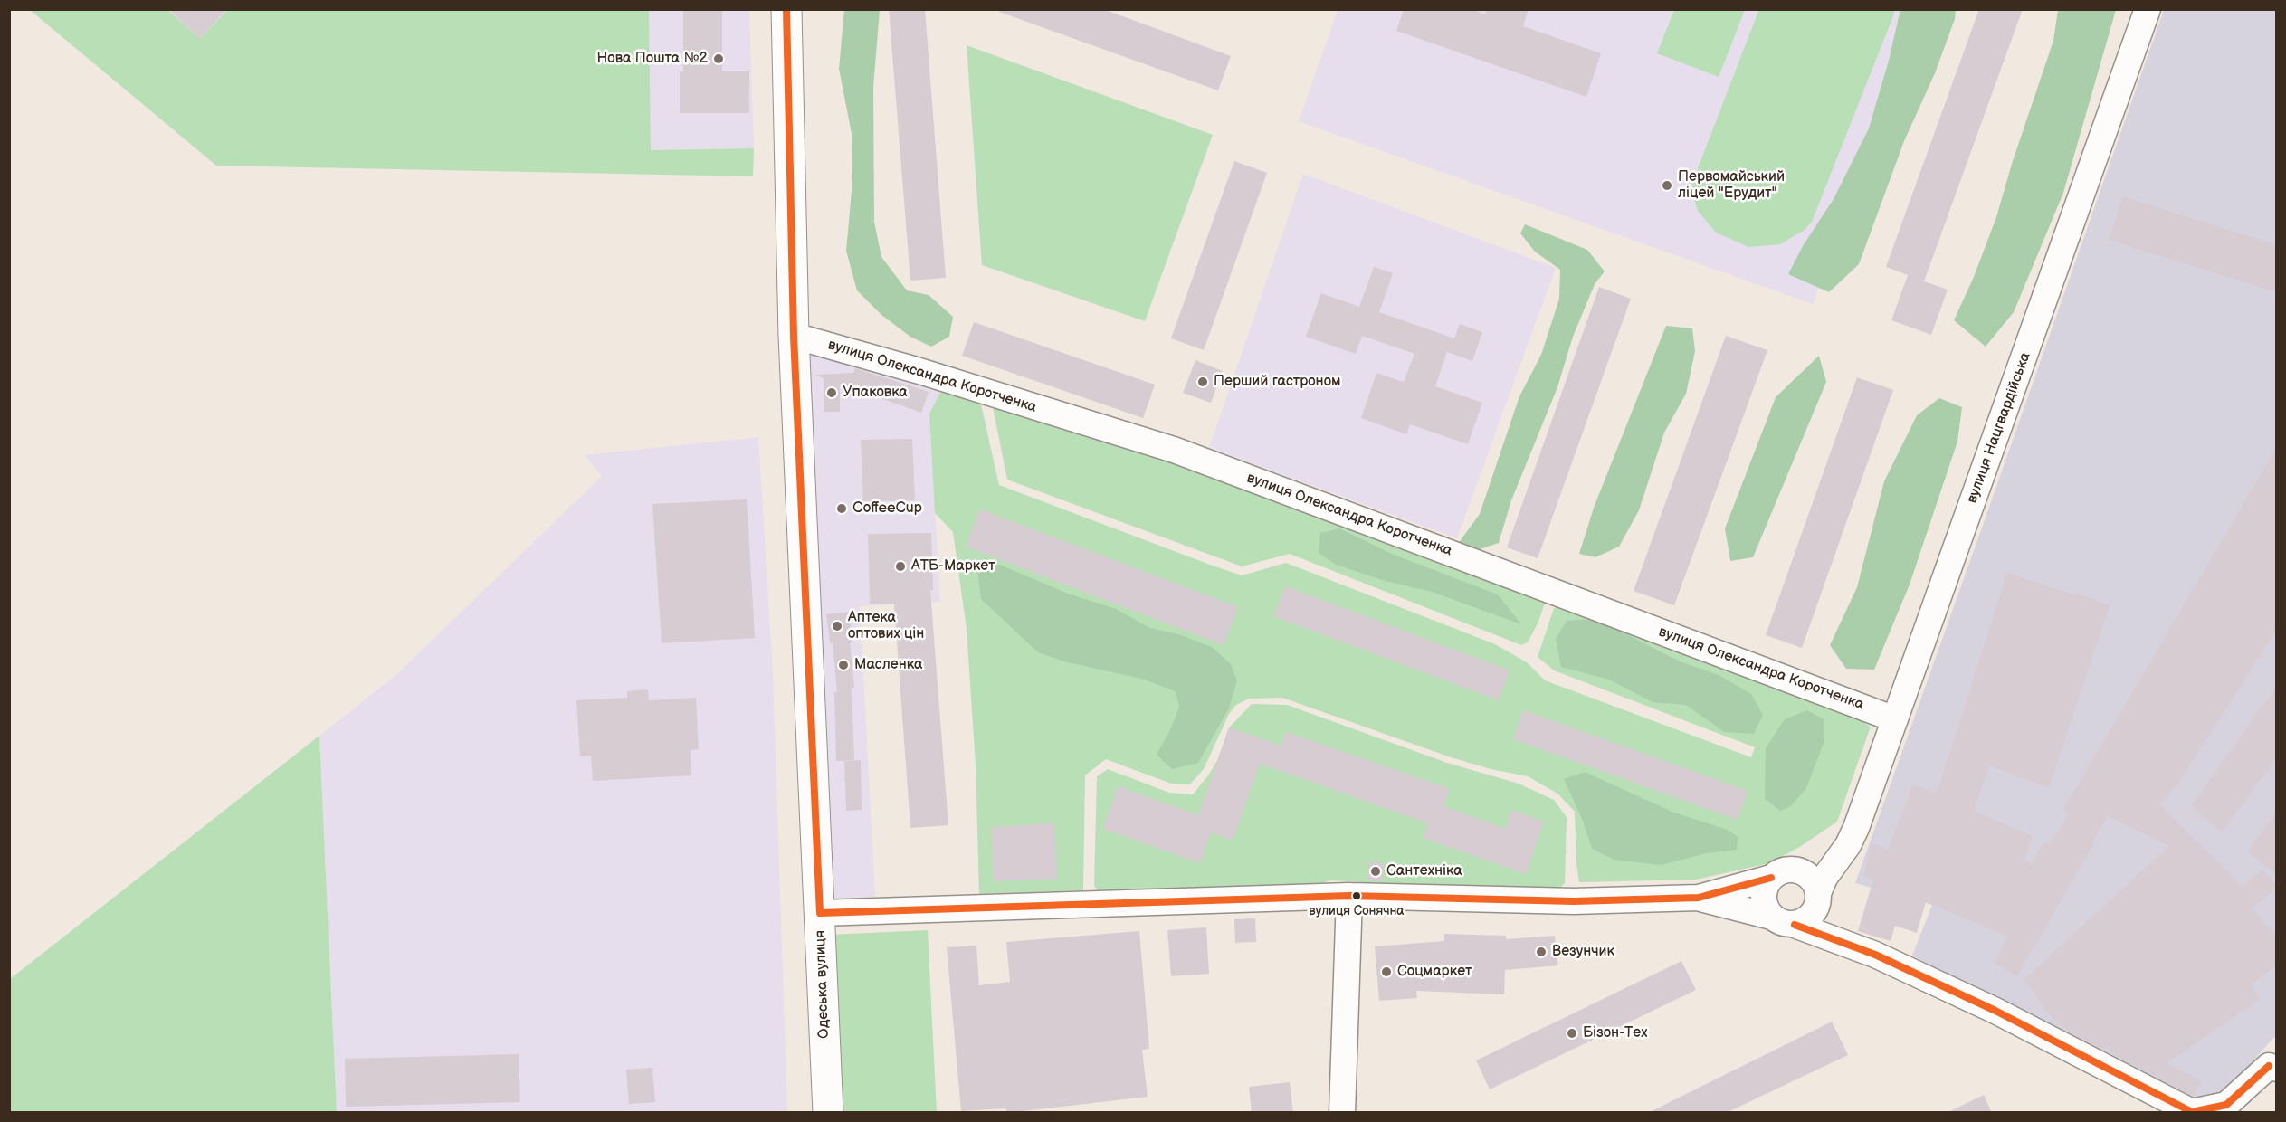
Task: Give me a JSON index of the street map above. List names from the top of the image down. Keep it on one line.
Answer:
{"streets":{"main road":["Одеська вулиця"],"street":["вулиця Олександра Коротченка","вулиця Нацгвардійська"]},"crossings":[["вулиця Олександра Коротченка","вулиця Нацгвардійська"],["вулиця Олександра Коротченка","Одеська вулиця"]],"places":["Нова Пошта №2","Первомайський ліцей \"Ерудит\"","Перший гастроном","Упаковка","CoffeeCup","АТБ-Маркет","Аптека оптових цін","Масленка","Сантехніка","вулиця Сонячна","Везунчик","Соцмаркет","Бізон-Тех"]}
